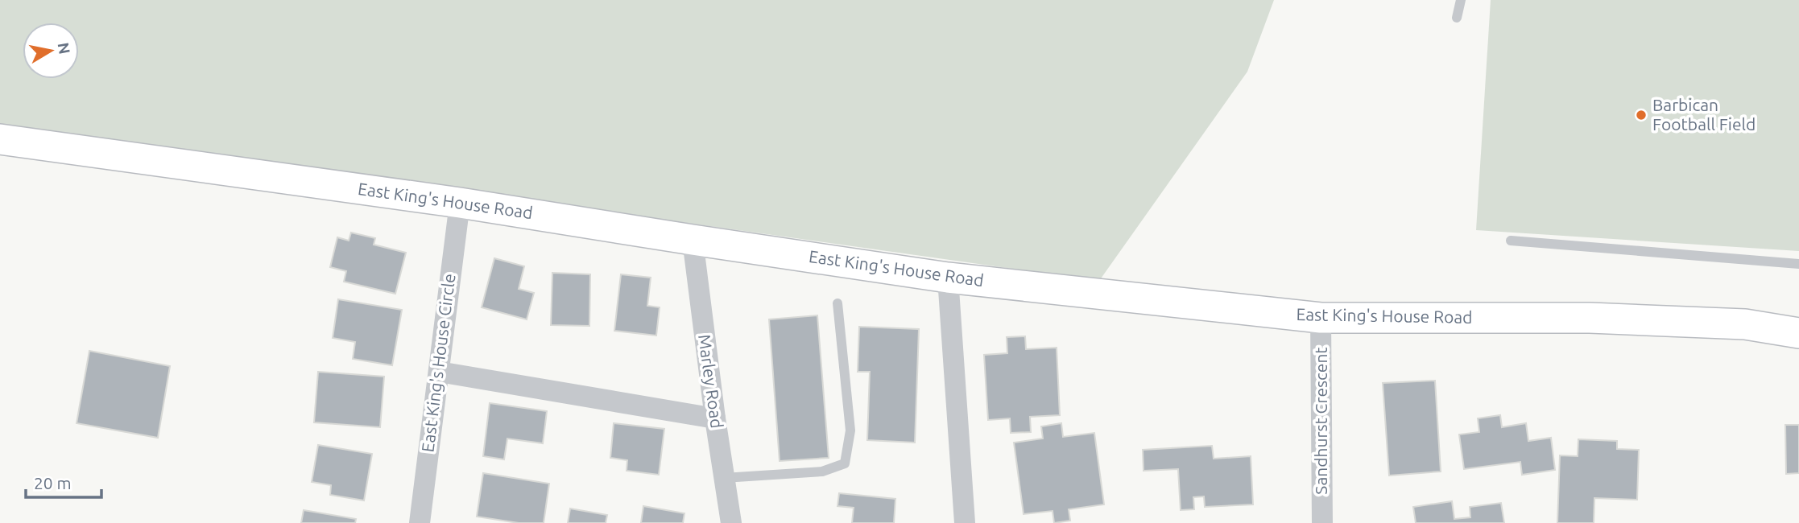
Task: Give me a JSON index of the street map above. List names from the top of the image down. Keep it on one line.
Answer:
{"streets":{"main road":["East King's House Road"],"street":["East King's House Circle","Marley Road","Sandhurst Crescent"]},"crossings":[["East King's House Road","East King's House Circle"],["East King's House Road","Marley Road"],["East King's House Road","Sandhurst Crescent"]],"places":["Barbican Football Field"],"scale_bar":"20 m","north":"right"}
